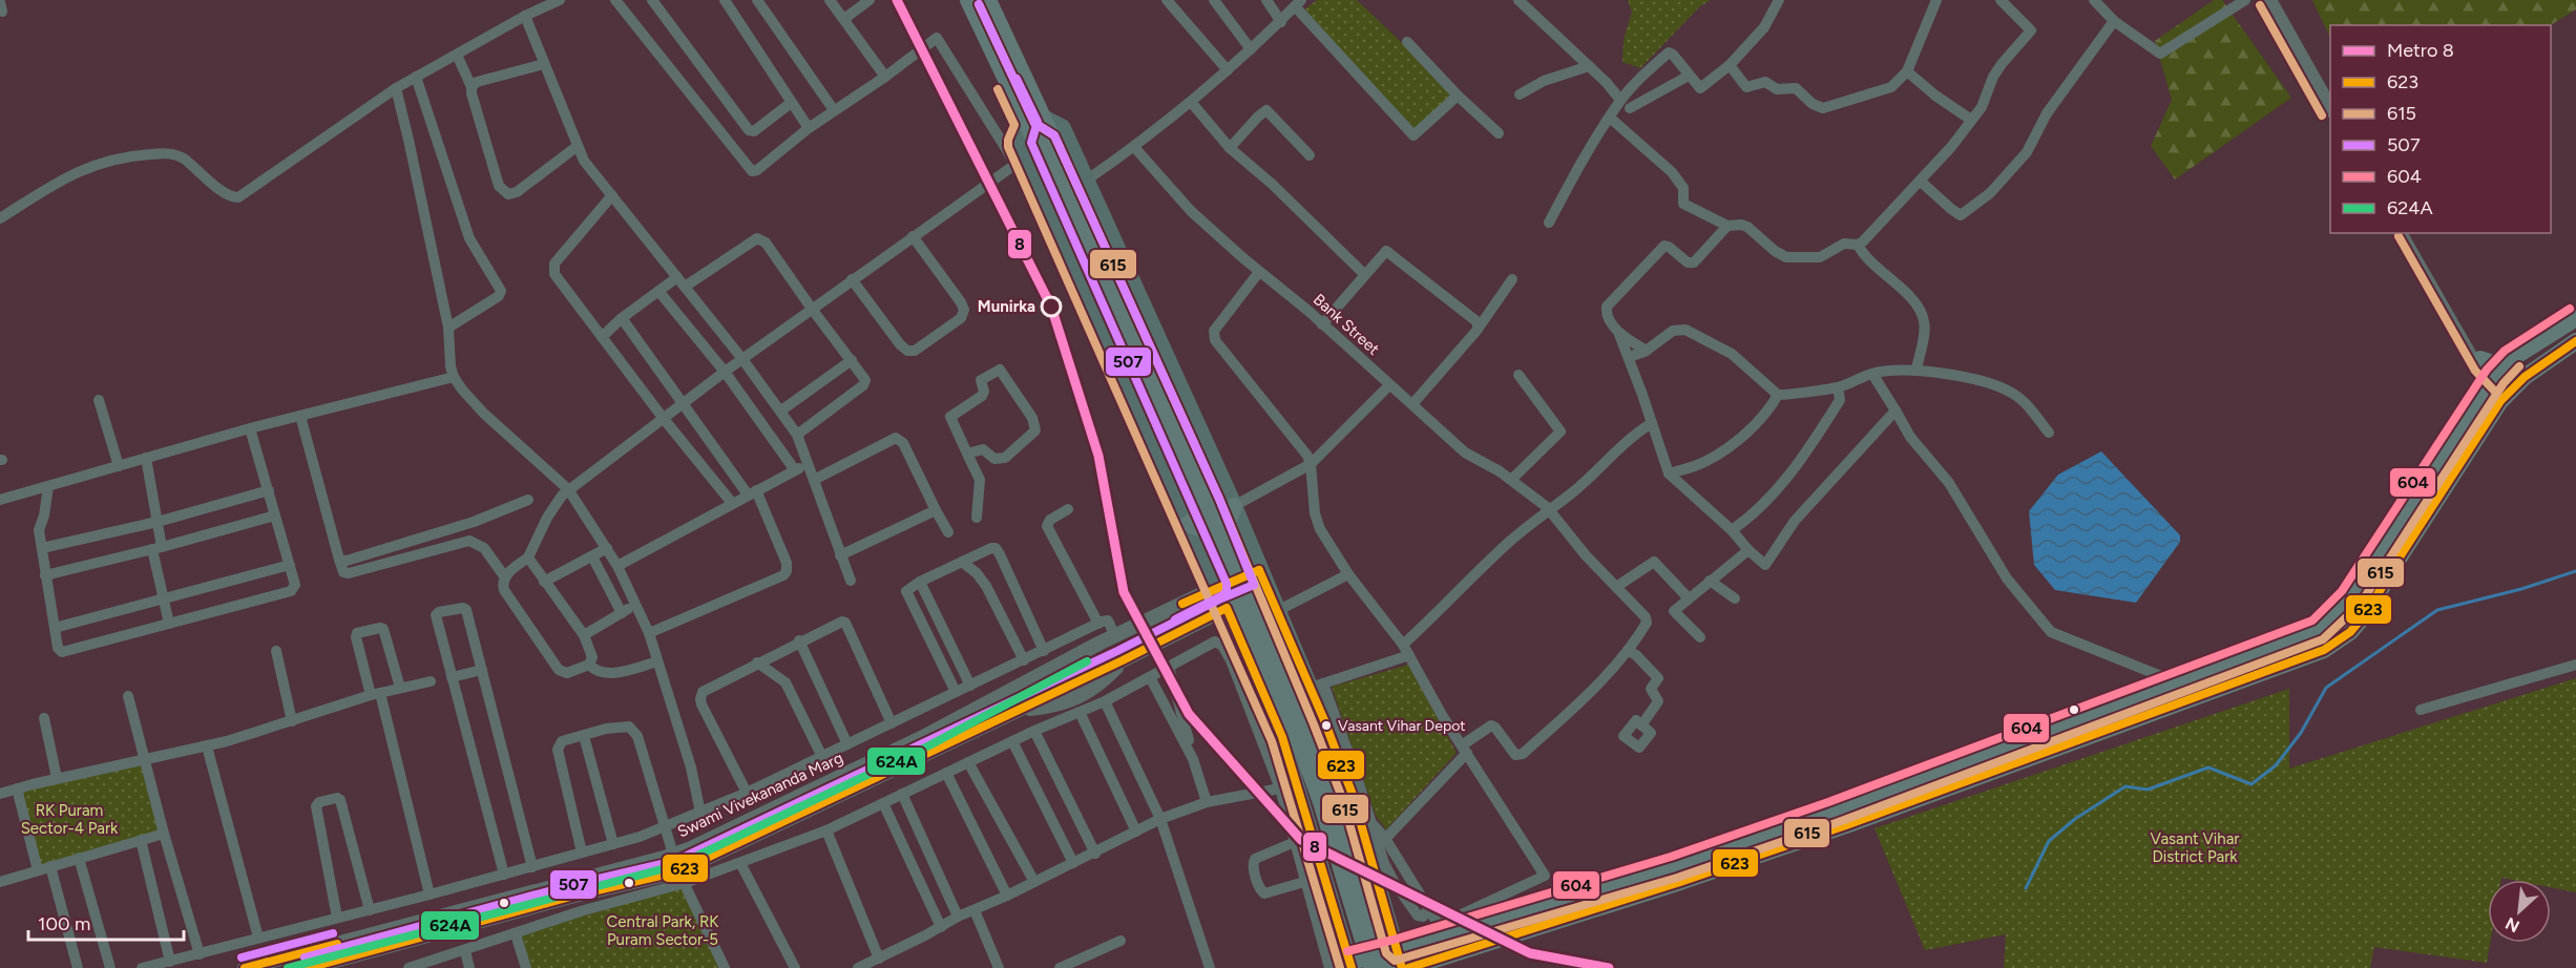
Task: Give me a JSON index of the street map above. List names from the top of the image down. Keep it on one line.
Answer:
{"streets":{"street":["Bank Street","Swami Vivekananda Marg"]},"parks":["RK Puram Sector-4 Park","Vasant Vihar District Park","Central Park, RK Puram Sector-5"],"places":["Munirka","Vasant Vihar Depot"],"lines":["metro line 8","transit line 615","transit line 507","transit line 604","transit line 623","transit line 624A"],"legend":["Metro 8","623","615","507","604","624A"],"scale_bar":"100 m","north":"bottom left"}
